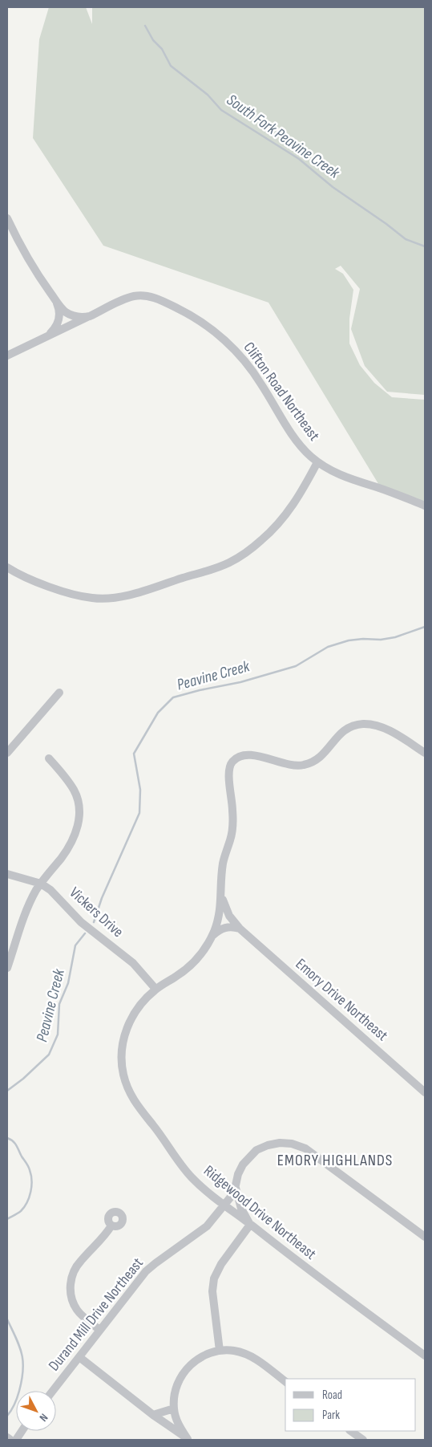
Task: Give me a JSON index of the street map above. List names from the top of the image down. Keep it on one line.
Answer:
{"streets":{"street":["Clifton Road Northeast","Vickers Drive","Emory Drive Northeast","Ridgewood Drive Northeast","Durand Mill Drive Northeast"]},"crossings":[["Vickers Drive","Ridgewood Drive Northeast"],["Emory Drive Northeast","Ridgewood Drive Northeast"],["Ridgewood Drive Northeast","Durand Mill Drive Northeast"]],"districts":["EMORY HIGHLANDS"],"water":["South Fork Peavine Creek","Peavine Creek"],"legend":["Road","Park"],"north":"bottom right"}
